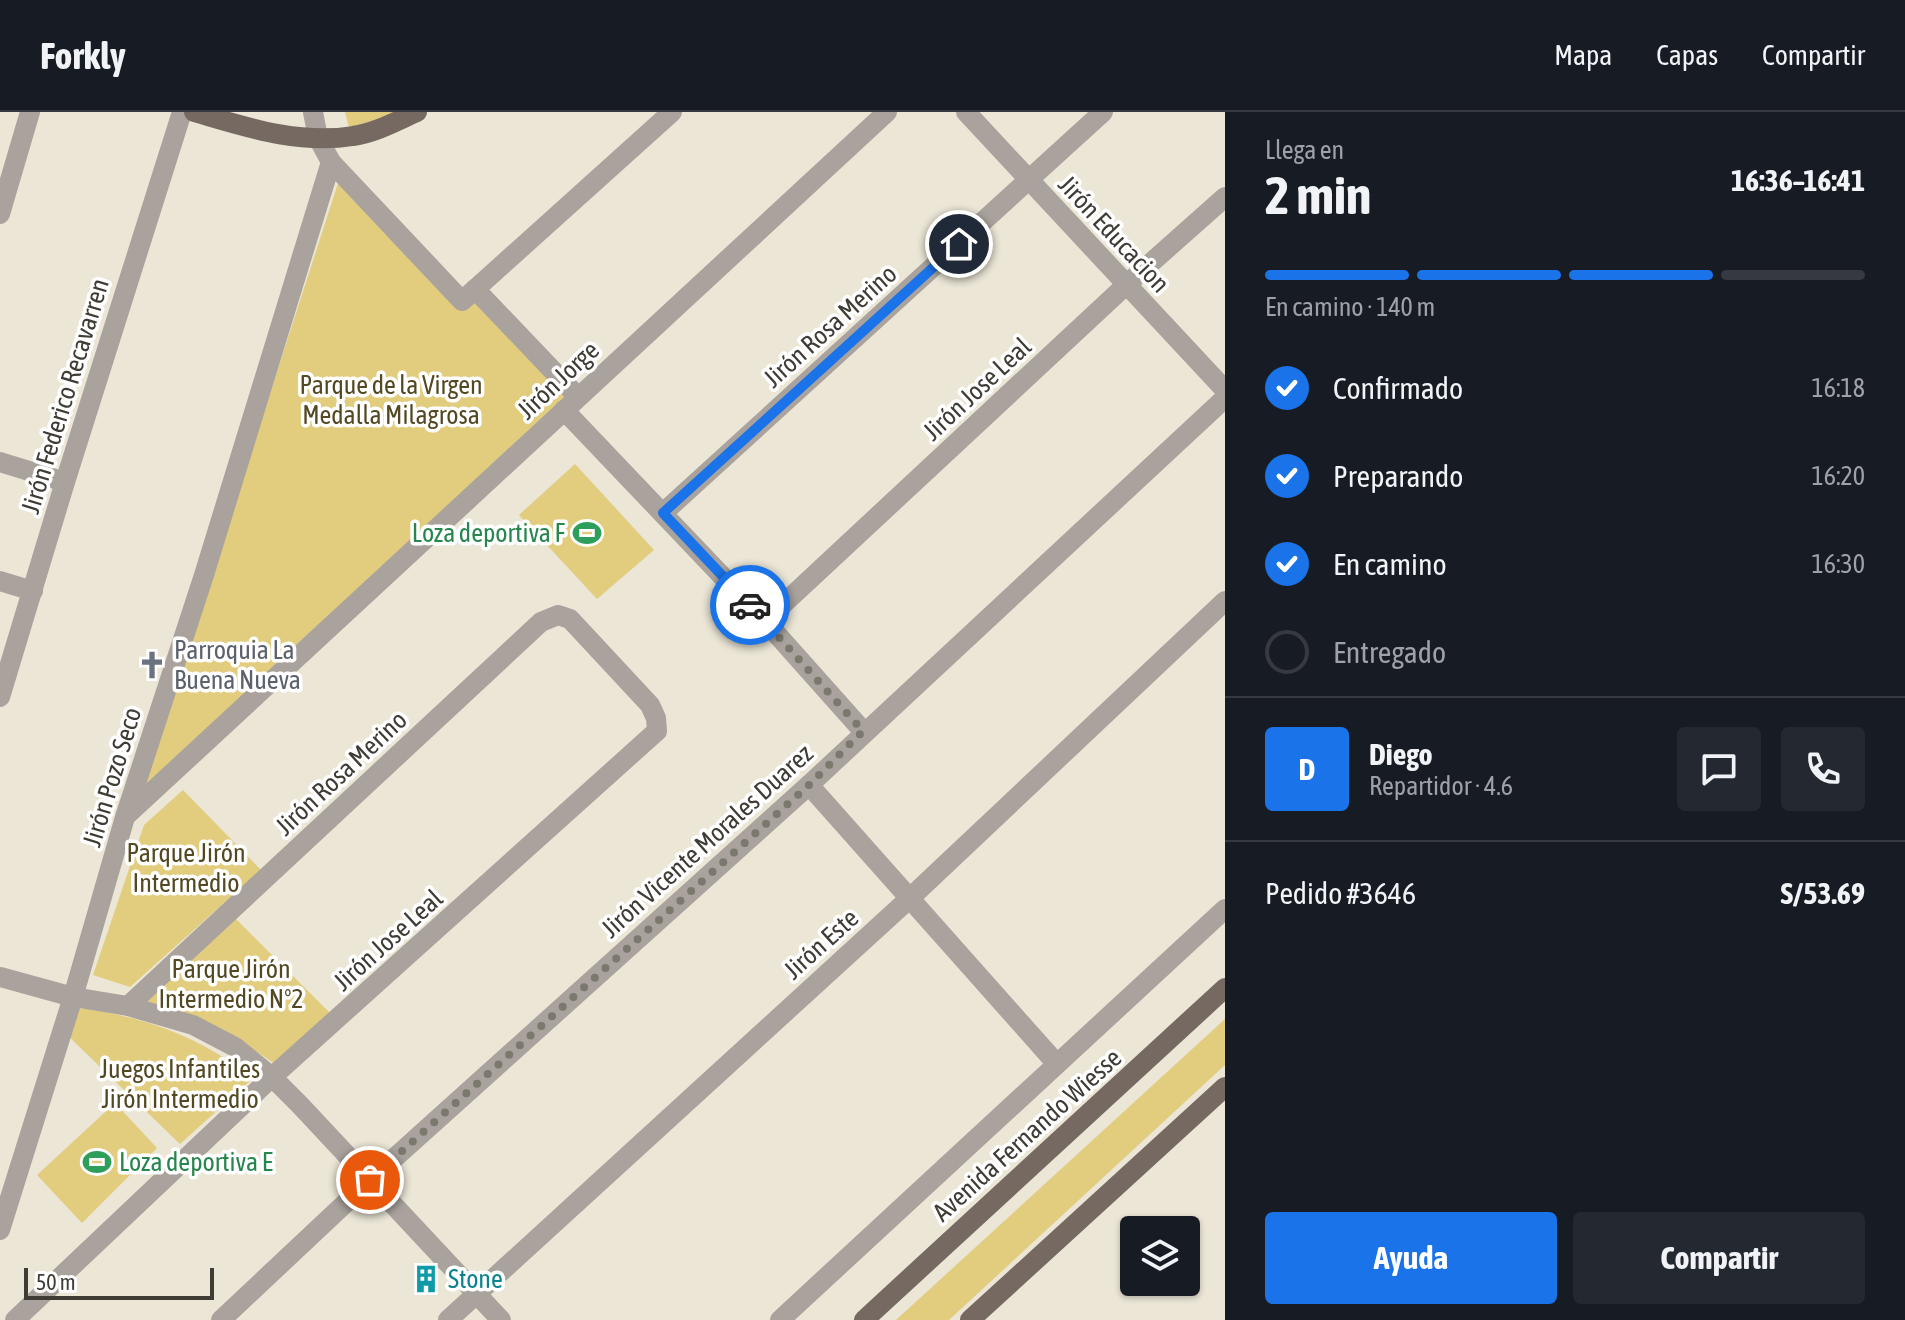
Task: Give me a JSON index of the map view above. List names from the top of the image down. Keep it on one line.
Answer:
{"streets":{"main road":["Avenida Fernando Wiesse"],"street":["Jirón Educacion","Jirón Rosa Merino","Jirón Jorge","Jirón Jose Leal","Jirón Federico Recavarren","Jirón Pozo Seco","Jirón Vicente Morales Duarez","Jirón Este"]},"crossings":[["Jirón Educacion","Jirón Rosa Merino"],["Jirón Educacion","Jirón Jose Leal"],["Jirón Rosa Merino","Jirón Jose Leal"],["Jirón Jorge","Jirón Pozo Seco"]],"parks":["Parque de la Virgen Medalla Milagrosa","Parque Jirón Intermedio","Parque Jirón Intermedio N°2","Juegos Infantiles Jirón Intermedio"],"places":{"sports":["Loza deportiva F","Loza deportiva E"],"church":["Parroquia La Buena Nueva"],"building":["Stone"]},"scale_bar":"50 m","page":{"header":"Forkly","nav":["Mapa","Capas","Compartir"],"heading":["2 min","Llega en","16:36–16:41"],"panel":["Diego","Repartidor · 4.6","Pedido #3646","S/53.69"],"bar":"En camino · 140 m","list":[["Confirmado","16:18"],["Preparando","16:20"],["En camino","16:30"],"Entregado"],"round":"D","buttons":["Ayuda","Compartir"],"scale":"50 m"}}
